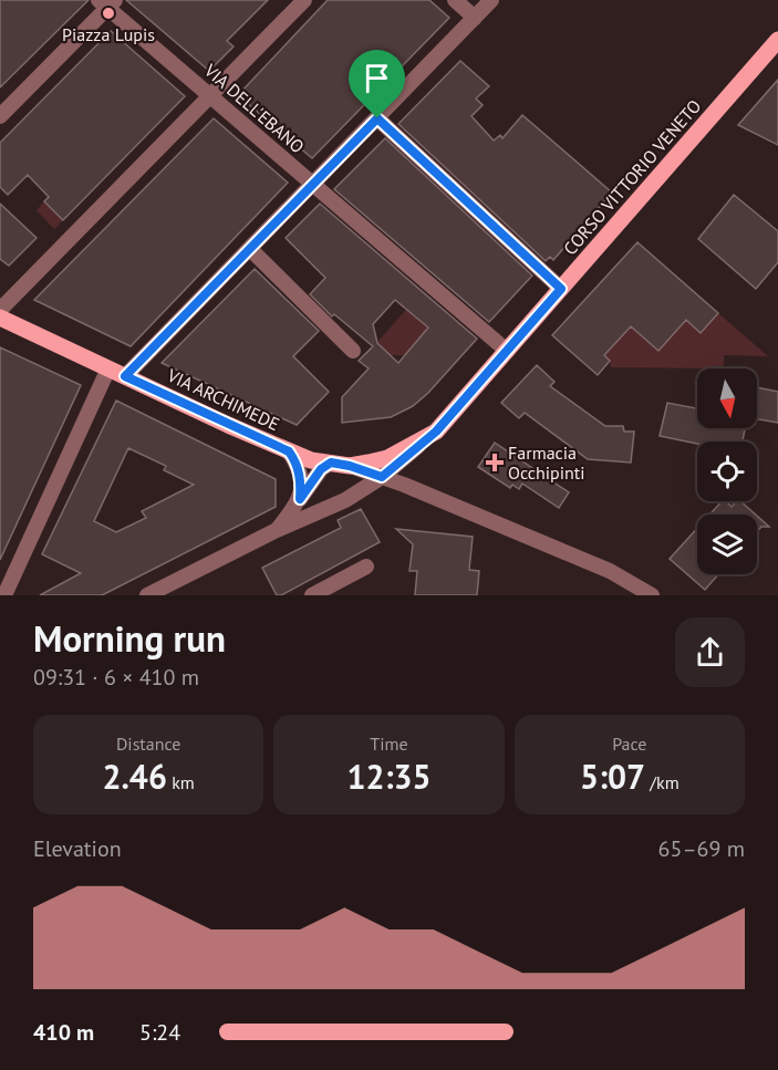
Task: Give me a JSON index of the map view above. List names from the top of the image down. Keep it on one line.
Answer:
{"streets":{"main road":["CORSO VITTORIO VENETO","VIA ARCHIMEDE"],"street":["VIA DELL'EBANO"]},"crossings":[["VIA DELL'EBANO","CORSO VITTORIO VENETO"],["CORSO VITTORIO VENETO","VIA ARCHIMEDE"]],"places":{"other":["Piazza Lupis"],"health":["Farmacia Occhipinti"]},"north":"bottom","page":{"heading":["Morning run","09:31 · 6 × 410 m"],"stats":[["Distance","2.46 km"],["Time","12:35"],["Pace","5:07 /km"]],"chart":["Elevation","65–69 m"],"list":[{"name":"410 m","note":"5:24"}]}}
